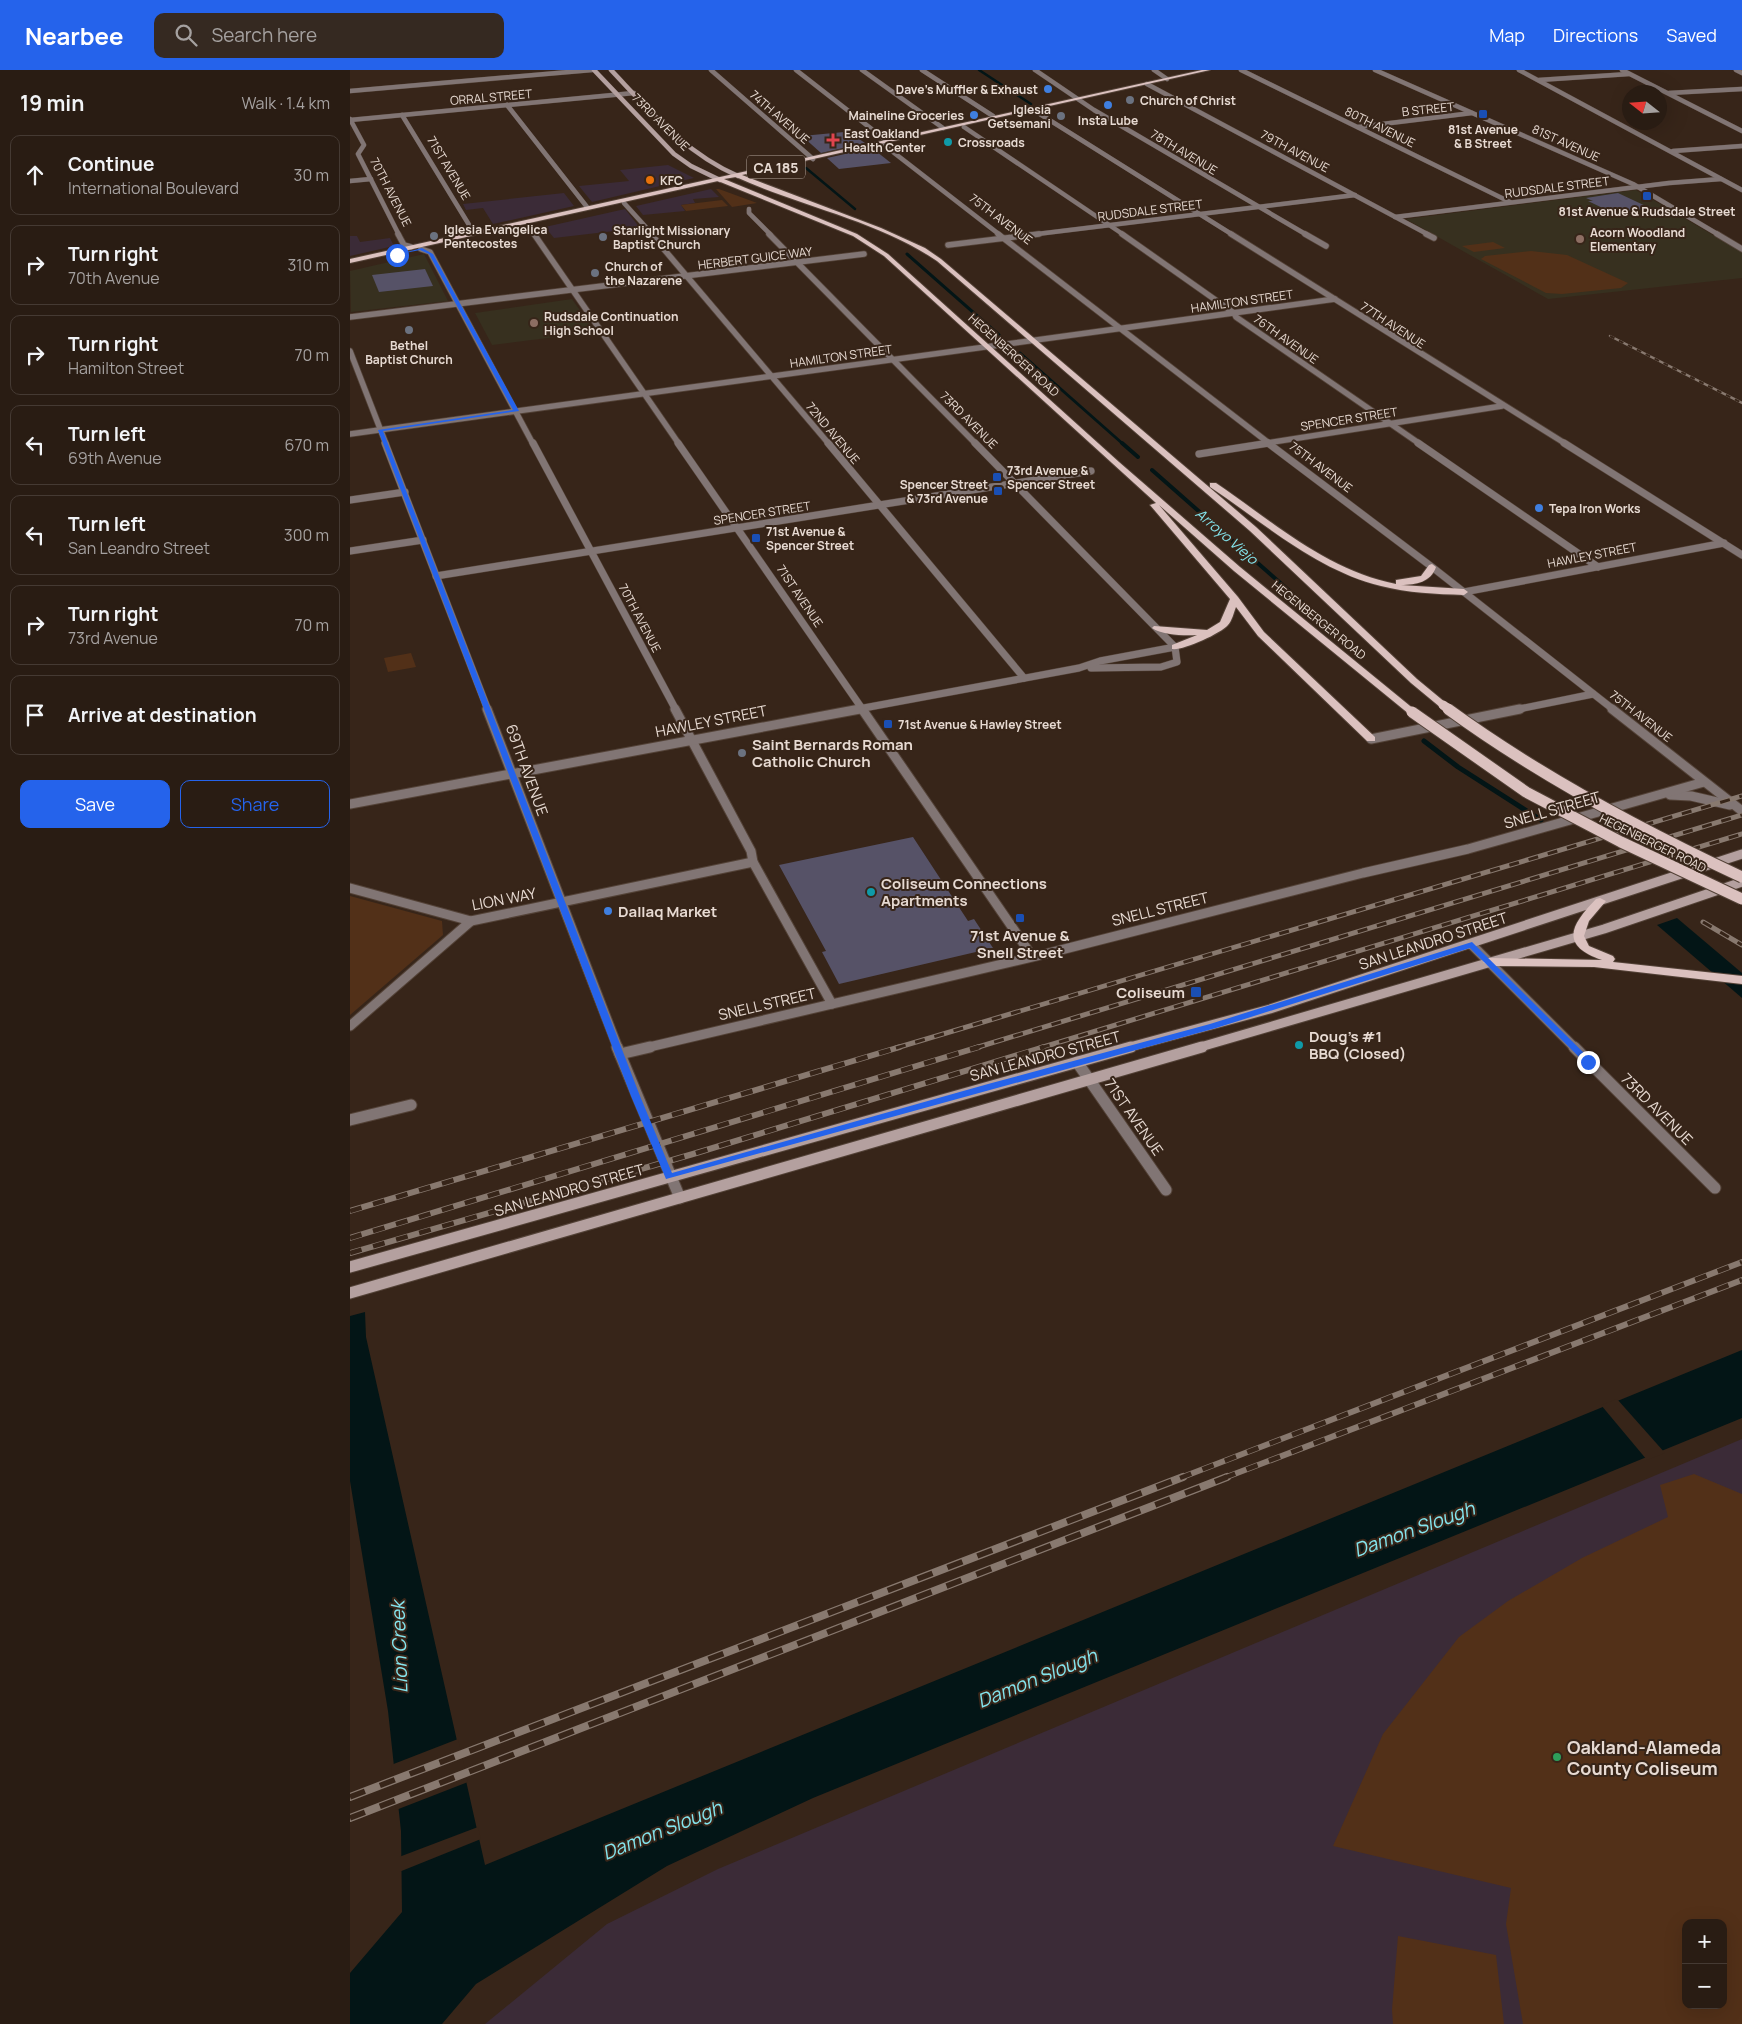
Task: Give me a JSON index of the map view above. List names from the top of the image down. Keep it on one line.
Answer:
{"streets":{"main road":["73RD AVENUE","CA 185","HEGENBERGER ROAD","SAN LEANDRO STREET"],"street":["ORRAL STREET","B STREET","74TH AVENUE","80TH AVENUE","81ST AVENUE","79TH AVENUE","78TH AVENUE","71ST AVENUE","RUDSDALE STREET","70TH AVENUE","75TH AVENUE","HERBERT GUICE WAY","HAMILTON STREET","77TH AVENUE","76TH AVENUE","SPENCER STREET","72ND AVENUE","HAWLEY STREET","69TH AVENUE","SNELL STREET","LION WAY"]},"crossings":[["ORRAL STREET","73RD AVENUE"],["ORRAL STREET","71ST AVENUE"],["ORRAL STREET","70TH AVENUE"],["B STREET","80TH AVENUE"],["B STREET","81ST AVENUE"],["74TH AVENUE","CA 185"],["73RD AVENUE","CA 185"],["73RD AVENUE","HERBERT GUICE WAY"],["73RD AVENUE","HAMILTON STREET"],["73RD AVENUE","HEGENBERGER ROAD"],["73RD AVENUE","SPENCER STREET"],["73RD AVENUE","HAWLEY STREET"],["73RD AVENUE","SAN LEANDRO STREET"],["80TH AVENUE","RUDSDALE STREET"],["81ST AVENUE","RUDSDALE STREET"],["79TH AVENUE","CA 185"],["79TH AVENUE","RUDSDALE STREET"],["78TH AVENUE","CA 185"],["78TH AVENUE","RUDSDALE STREET"],["CA 185","71ST AVENUE"],["CA 185","70TH AVENUE"],["CA 185","75TH AVENUE"],["CA 185","77TH AVENUE"],["CA 185","76TH AVENUE"],["CA 185","HEGENBERGER ROAD"],["CA 185","72ND AVENUE"],["71ST AVENUE","HERBERT GUICE WAY"],["71ST AVENUE","HAMILTON STREET"],["71ST AVENUE","SPENCER STREET"],["71ST AVENUE","HAWLEY STREET"],["71ST AVENUE","SNELL STREET"],["71ST AVENUE","SAN LEANDRO STREET"],["RUDSDALE STREET","75TH AVENUE"],["RUDSDALE STREET","77TH AVENUE"],["RUDSDALE STREET","76TH AVENUE"],["70TH AVENUE","HERBERT GUICE WAY"],["70TH AVENUE","HAMILTON STREET"],["70TH AVENUE","SPENCER STREET"],["70TH AVENUE","HAWLEY STREET"],["70TH AVENUE","SNELL STREET"],["70TH AVENUE","LION WAY"],["75TH AVENUE","HAMILTON STREET"],["75TH AVENUE","SPENCER STREET"],["75TH AVENUE","HAWLEY STREET"],["75TH AVENUE","SNELL STREET"],["HERBERT GUICE WAY","72ND AVENUE"],["HAMILTON STREET","77TH AVENUE"],["HAMILTON STREET","76TH AVENUE"],["HAMILTON STREET","HEGENBERGER ROAD"],["HAMILTON STREET","72ND AVENUE"],["HAMILTON STREET","69TH AVENUE"],["77TH AVENUE","SPENCER STREET"],["77TH AVENUE","HAWLEY STREET"],["76TH AVENUE","SPENCER STREET"],["76TH AVENUE","HAWLEY STREET"],["SPENCER STREET","72ND AVENUE"],["SPENCER STREET","69TH AVENUE"],["72ND AVENUE","HAWLEY STREET"],["HAWLEY STREET","69TH AVENUE"],["69TH AVENUE","SNELL STREET"],["69TH AVENUE","LION WAY"],["69TH AVENUE","SAN LEANDRO STREET"]],"water":["Arroyo Viejo","Damon Slough","Lion Creek"],"places":{"other":["Dave's Muffler & Exhaust","Church of Christ","Insta Lube","Maineline Groceries","Iglesia Getsemani","Crossroads","KFC","Iglesia Evangelica Pentecostes","Starlight Missionary Baptist Church","Acorn Woodland Elementary","Church of the Nazarene","Rudsdale Continuation High School","Bethel Baptist Church","Tepa Iron Works","Saint Bernards Roman Catholic Church","Coliseum Connections Apartments","Dallaq Market","Doug's #1 BBQ (Closed)","Oakland-Alameda County Coliseum"],"transit":["81st Avenue & B Street","81st Avenue & Rudsdale Street","73rd Avenue & Spencer Street","Spencer Street & 73rd Avenue","71st Avenue & Spencer Street","71st Avenue & Hawley Street","71st Avenue & Snell Street","Coliseum"],"health":["East Oakland Health Center"]},"north":"left","page":{"header":"Nearbee","search":"Search here","nav":["Map","Directions","Saved"],"heading":["19 min","Walk · 1.4 km"],"list":[["Continue","International Boulevard","30 m"],["Turn right","70th Avenue","310 m"],["Turn right","Hamilton Street","70 m"],["Turn left","69th Avenue","670 m"],["Turn left","San Leandro Street","300 m"],["Turn right","73rd Avenue","70 m"],"Arrive at destination"],"buttons":["Save","Share"],"map_buttons":["+","−"]}}
